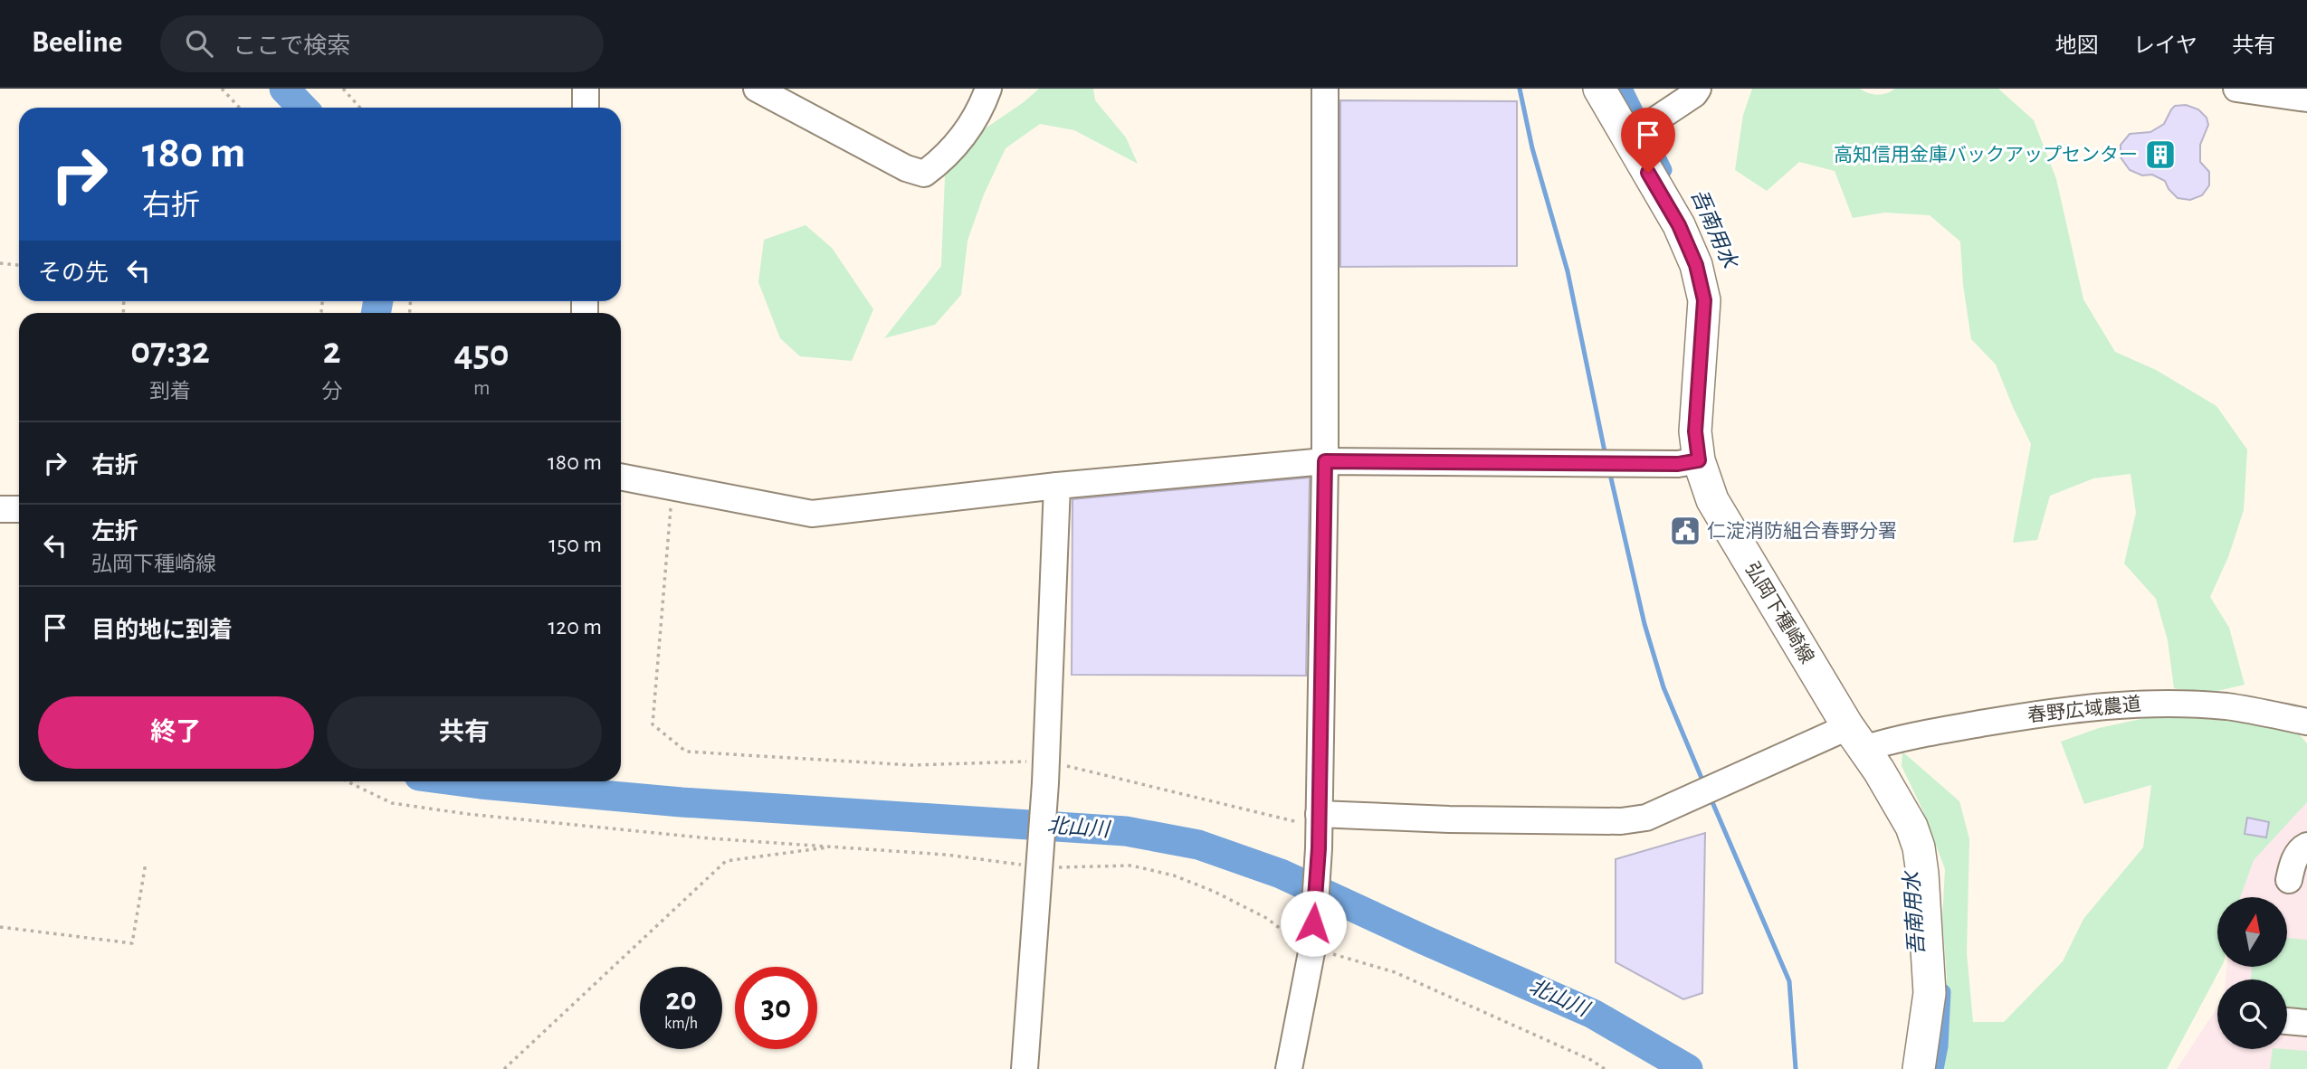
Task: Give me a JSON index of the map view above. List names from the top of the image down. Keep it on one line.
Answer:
{"streets":{"main road":["弘岡下種崎線"],"street":["春野広域農道"]},"crossings":[["弘岡下種崎線","春野広域農道"]],"water":["吾南用水","北山川"],"places":{"building":["高知信用金庫バックアップセンター"],"public building":["仁淀消防組合春野分署"]},"north":"top","page":{"header":"Beeline","search":"ここで検索","nav":["地図","レイヤ","共有"],"turn":["180 m","右折"],"then":"その先","eta":["07:32","到着","2","分","450","m"],"list":[{"name":"右折","value":"180 m"},{"name":"左折","note":"弘岡下種崎線","value":"150 m"},{"name":"目的地に到着","value":"120 m"}],"buttons":["終了","共有"],"speed":"20 km/h","limit":"30"}}
